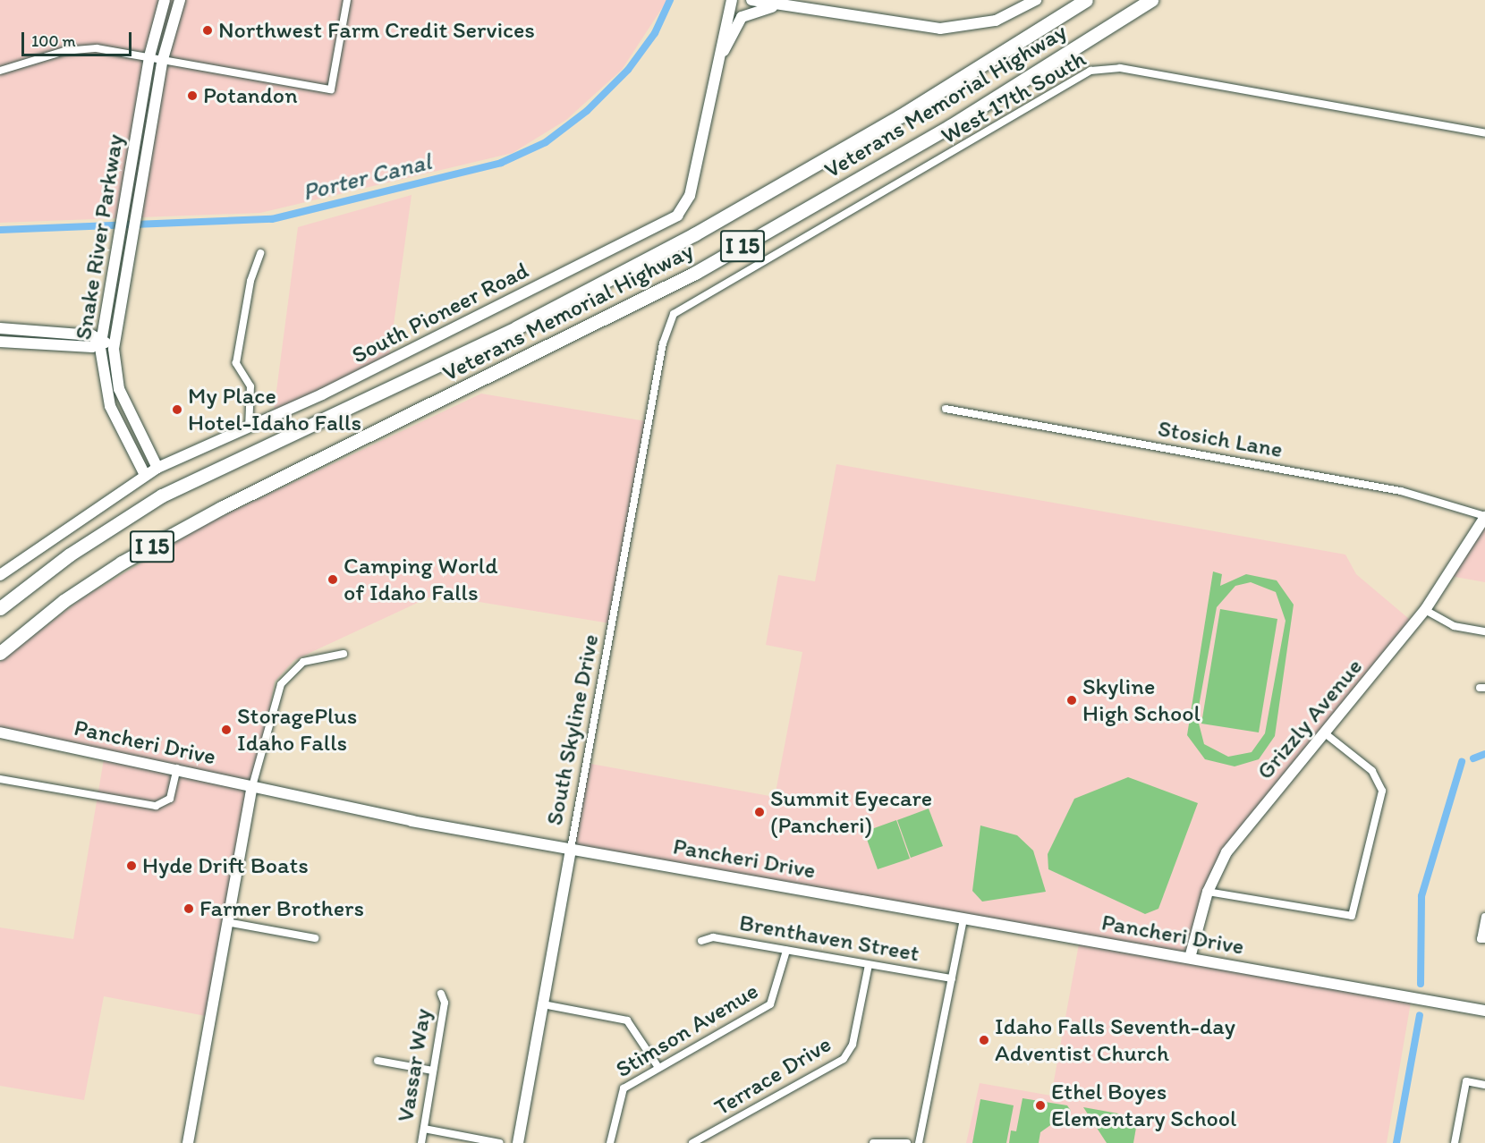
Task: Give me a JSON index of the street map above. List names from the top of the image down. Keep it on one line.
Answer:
{"streets":{"highway":["Veterans Memorial Highway","I 15"],"street":["West 17th South","Snake River Parkway","South Pioneer Road","Stosich Lane","Grizzly Avenue","South Skyline Drive","Pancheri Drive","Brenthaven Street","Stimson Avenue","Vassar Way","Terrace Drive"]},"crossings":[["West 17th South","South Skyline Drive"],["Snake River Parkway","South Pioneer Road"],["Stosich Lane","Grizzly Avenue"],["Grizzly Avenue","Pancheri Drive"],["South Skyline Drive","Pancheri Drive"],["Brenthaven Street","Stimson Avenue"],["Brenthaven Street","Terrace Drive"]],"water":["Porter Canal"],"places":["Northwest Farm Credit Services","Potandon","My Place Hotel-Idaho Falls","Camping World of Idaho Falls","Skyline High School","StoragePlus Idaho Falls","Summit Eyecare (Pancheri)","Hyde Drift Boats","Farmer Brothers","Idaho Falls Seventh-day Adventist Church","Ethel Boyes Elementary School"],"scale_bar":"100 m"}
